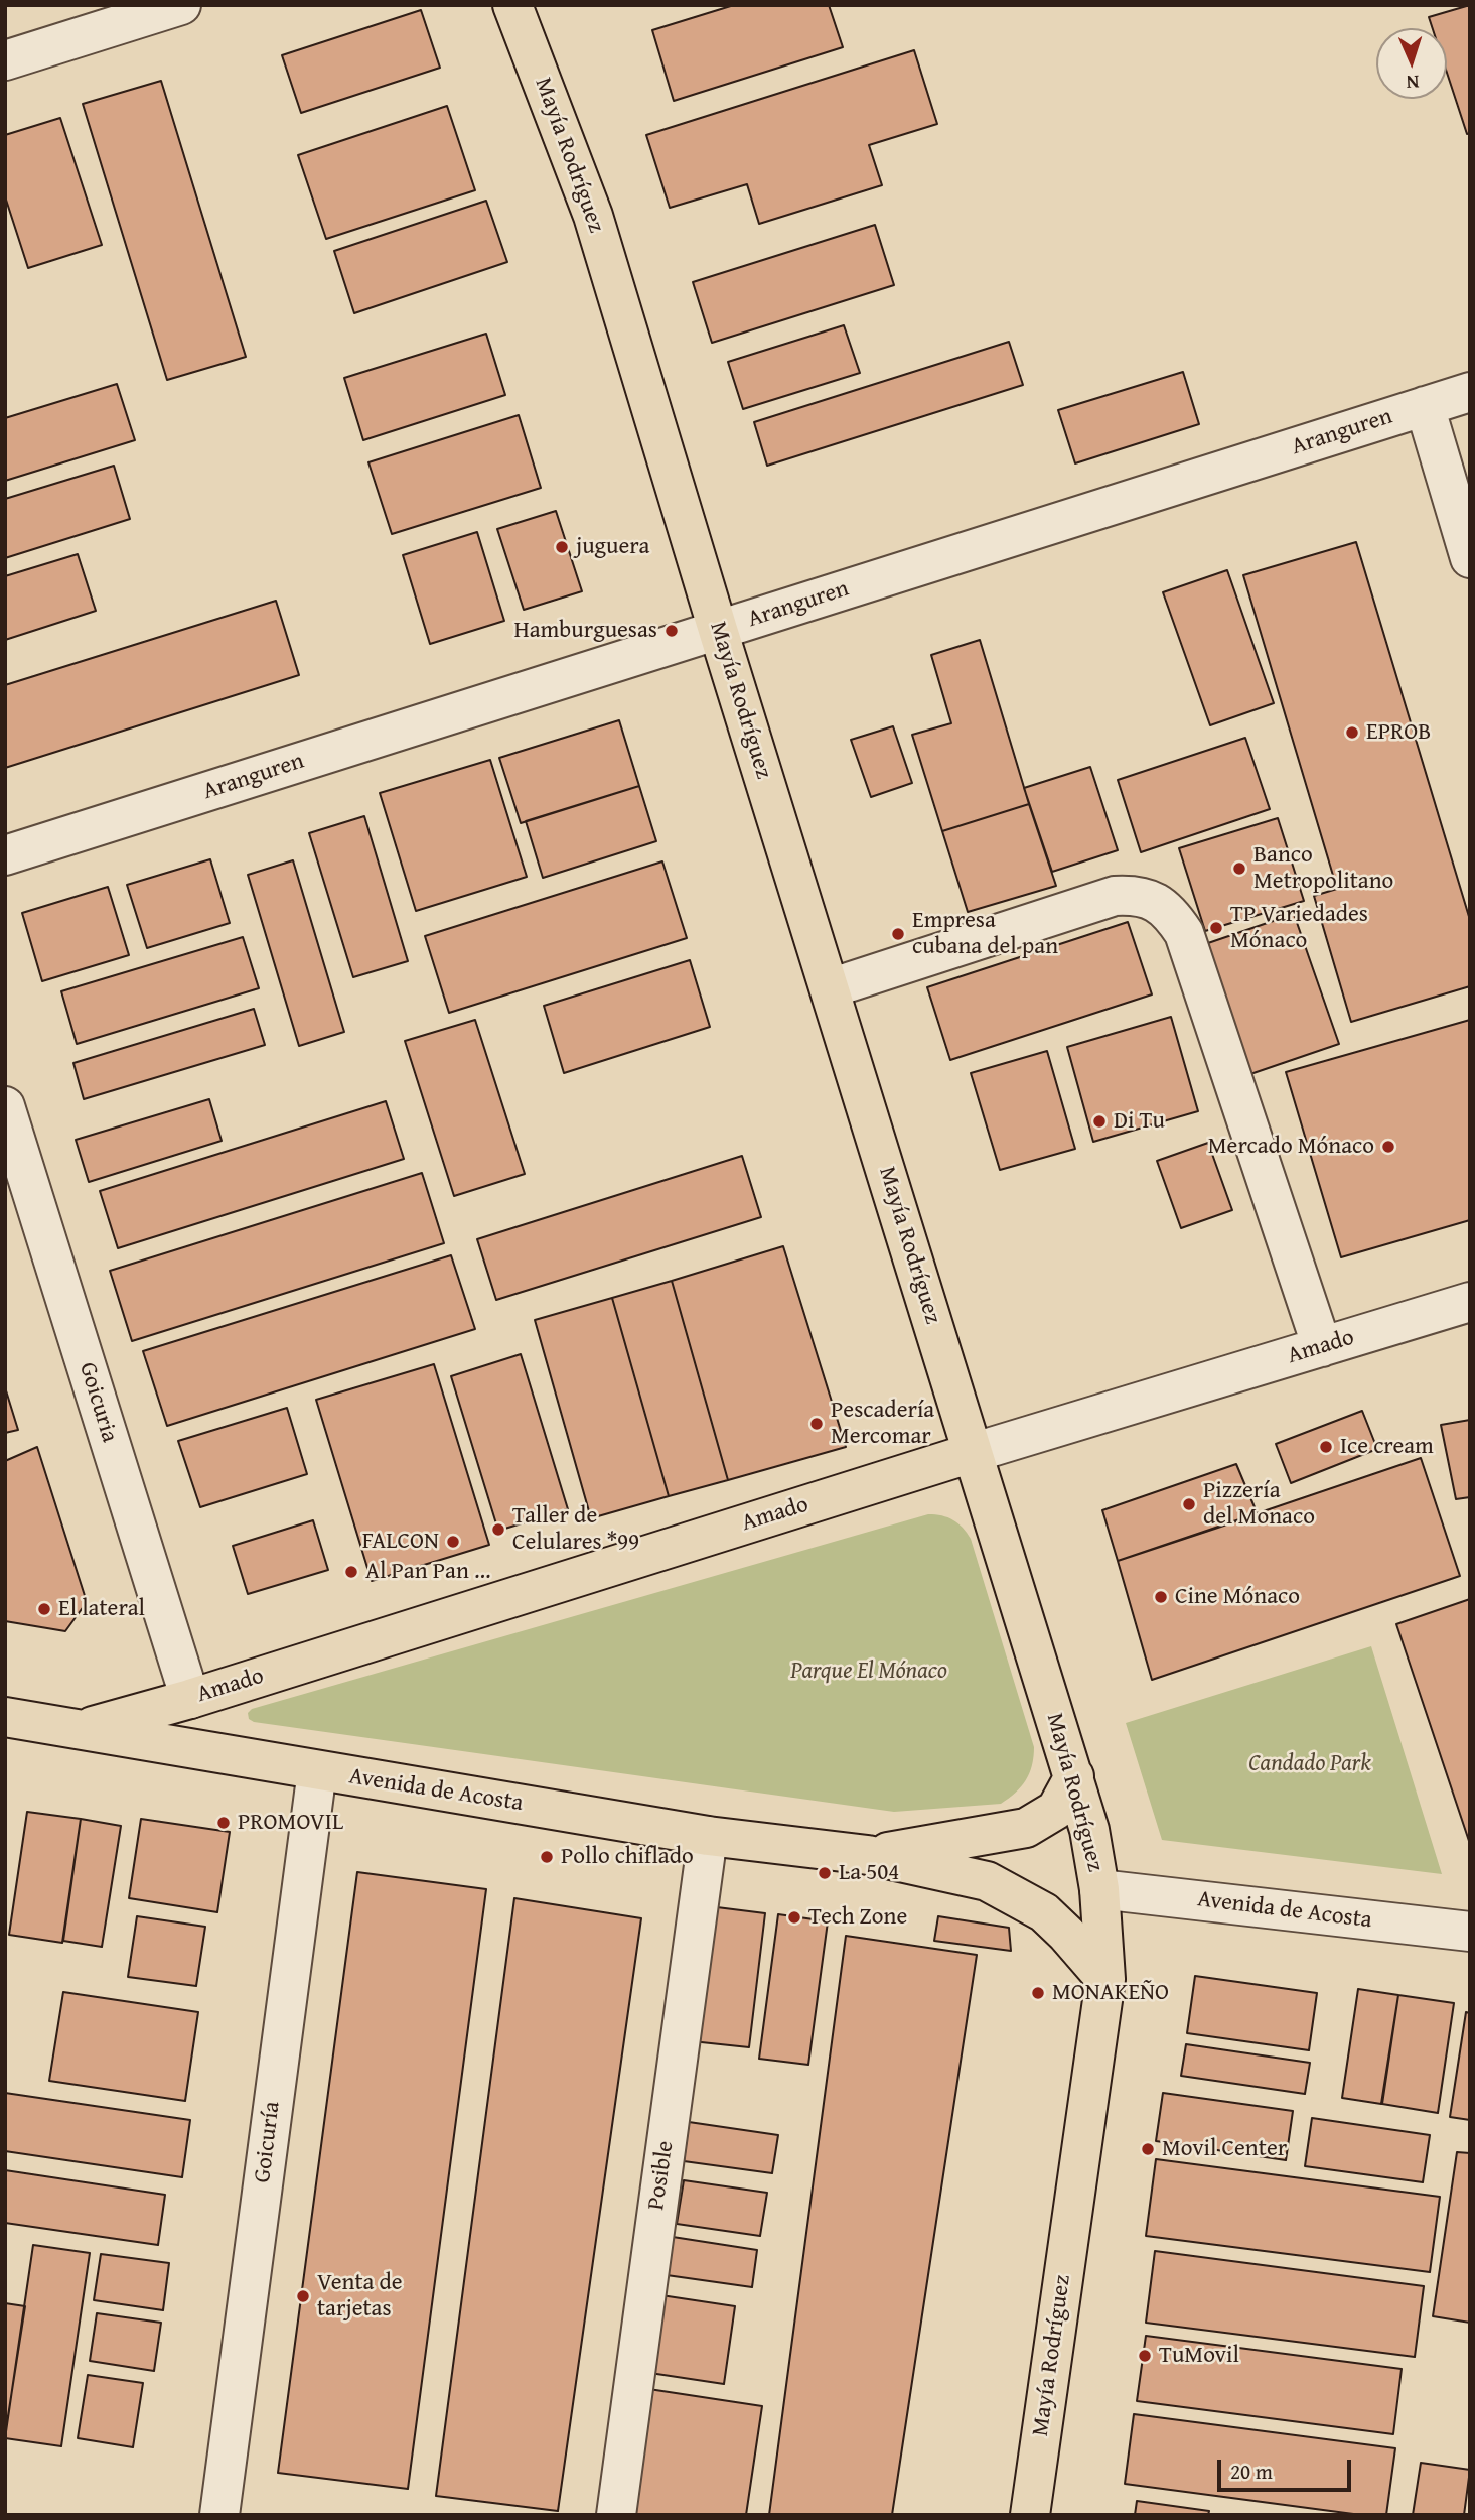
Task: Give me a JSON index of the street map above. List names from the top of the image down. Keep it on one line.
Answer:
{"streets":{"main road":["Mayía Rodríguez","Amado","Avenida de Acosta"],"street":["Aranguren","Goicuria","Goicuría","Posible"]},"crossings":[["Mayía Rodríguez","Aranguren"],["Mayía Rodríguez","Amado"],["Mayía Rodríguez","Avenida de Acosta"],["Amado","Goicuria"],["Amado","Avenida de Acosta"],["Avenida de Acosta","Goicuría"],["Avenida de Acosta","Posible"]],"parks":["Parque El Mónaco","Candado Park"],"places":["juguera","Hamburguesas","EPROB","Banco Metropolitano","TP Variedades Mónaco","Empresa cubana del pan","Di Tu","Mercado Mónaco","Pescadería Mercomar","Ice cream","Pizzería del Monaco","Taller de Celulares *99","FALCON","Al Pan Pan ...","Cine Mónaco","El lateral","PROMOVIL","Pollo chiflado","La 504","Tech Zone","MONAKEÑO","Movil Center","Venta de tarjetas","TuMovil"],"scale_bar":"20 m","north":"bottom"}
